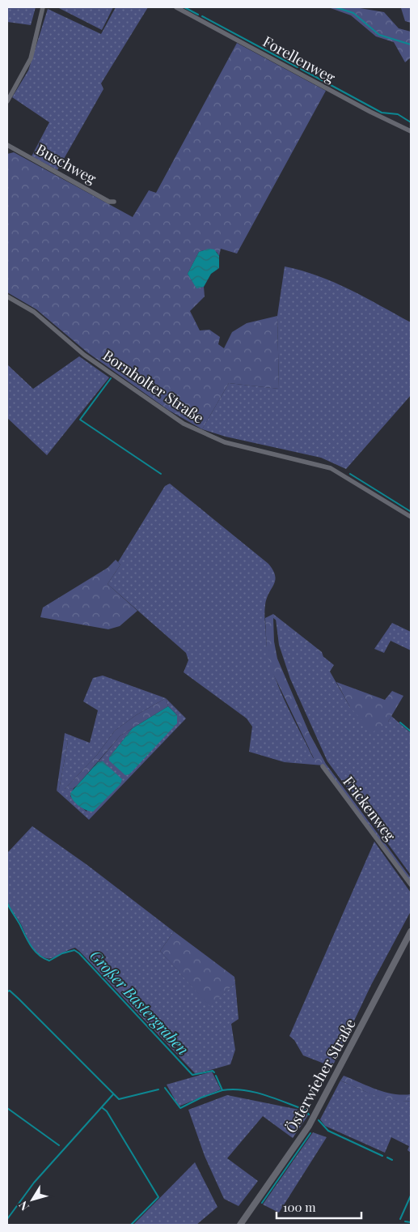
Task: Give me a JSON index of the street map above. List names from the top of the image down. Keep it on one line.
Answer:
{"streets":{"street":["Forellenweg","Buschweg","Bornholter Straße","Frickenweg","Österwieher Straße"]},"water":["Großer Bastergraben"],"scale_bar":"100 m","north":"bottom left"}
